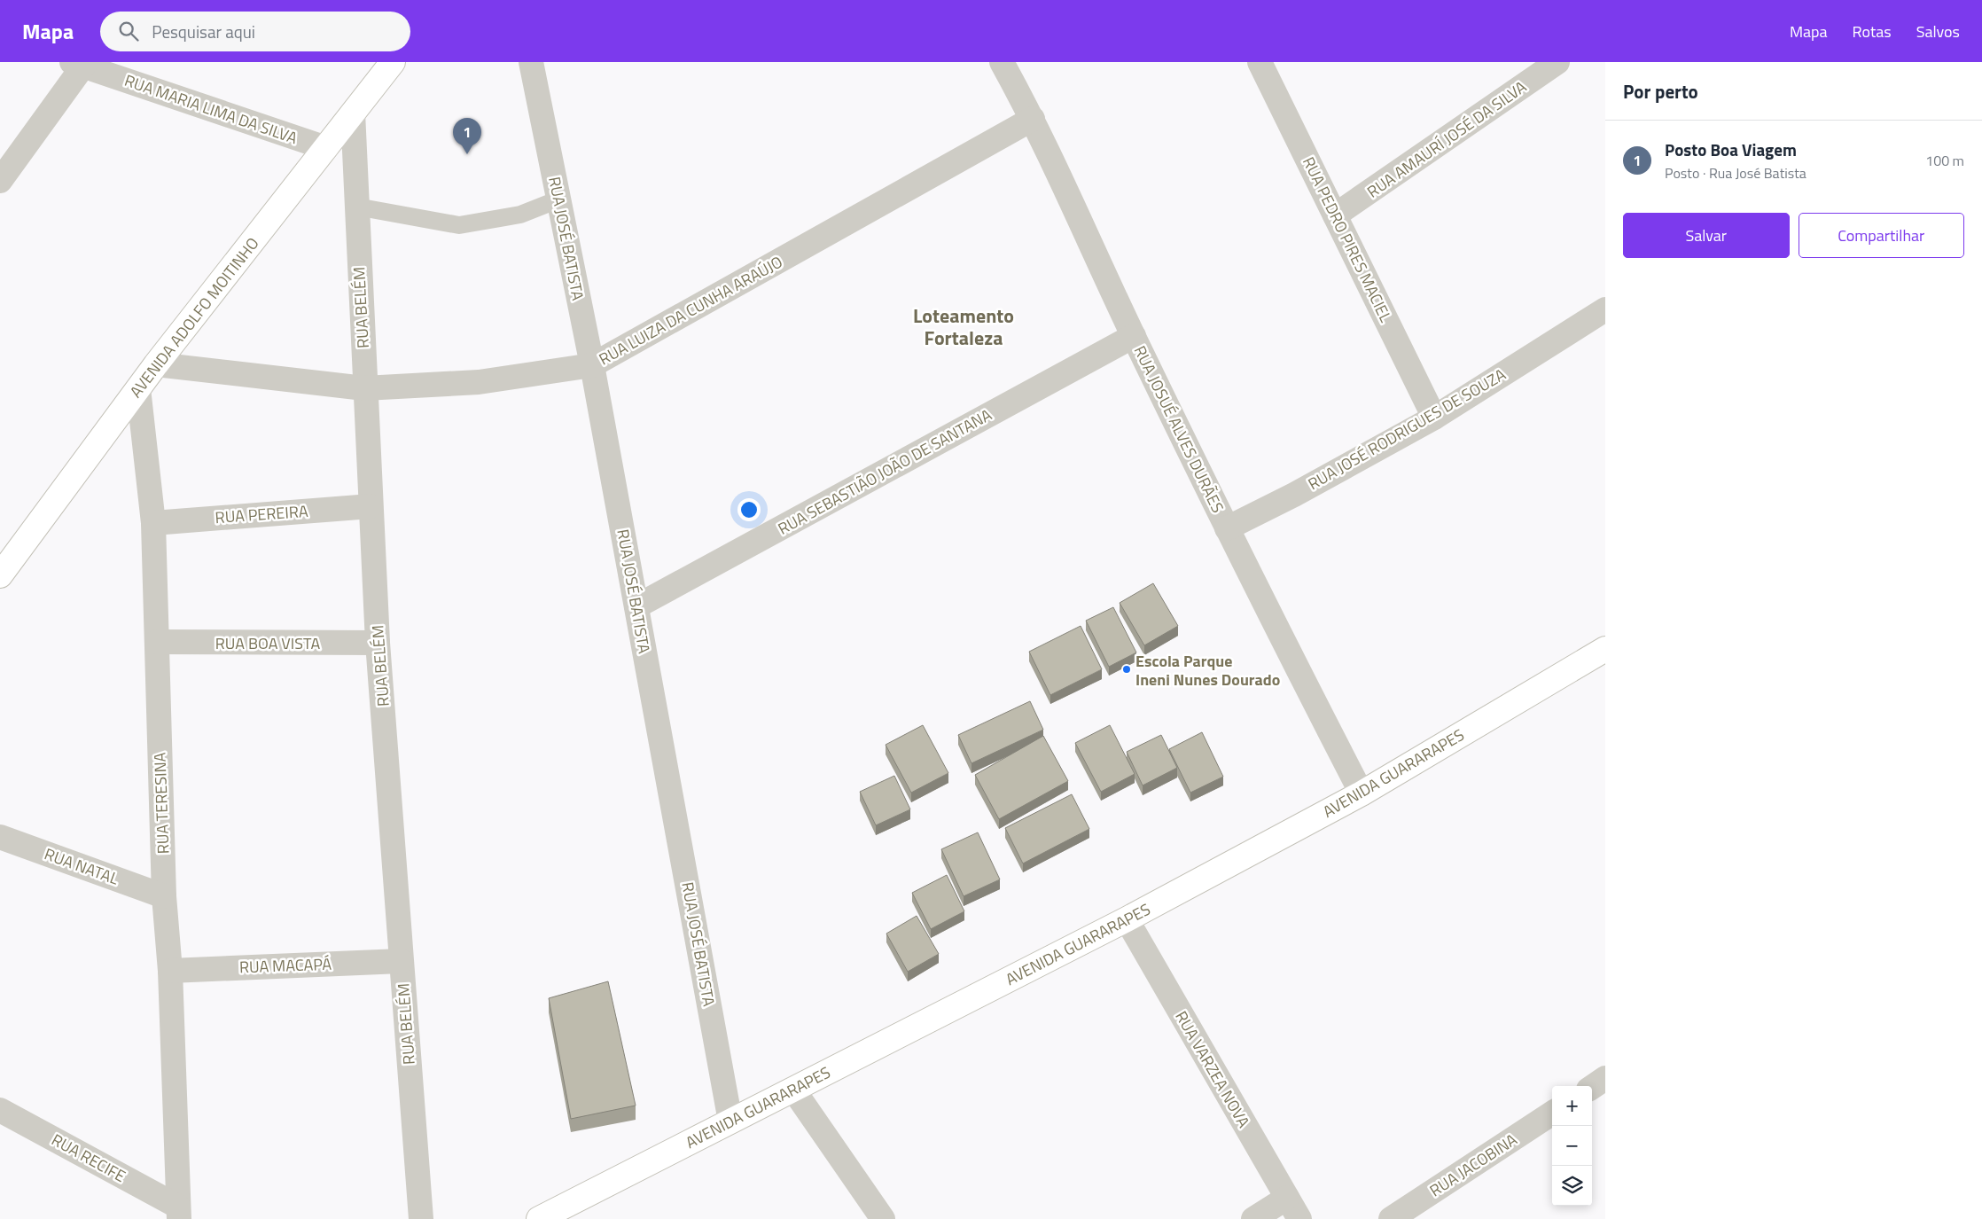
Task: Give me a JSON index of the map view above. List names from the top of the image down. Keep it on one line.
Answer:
{"streets":{"street":["RUA MARIA LIMA DA SILVA","RUA AMAURÍ JOSÉ DA SILVA","RUA JOSÉ BATISTA","RUA PEDRO PIRES MACIEL","RUA BELÉM","RUA LUIZA DA CUNHA ARAÚJO","AVENIDA ADOLFO MOITINHO","RUA JOSUÉ ALVES DURÃES","RUA JOSÉ RODRIGUES DE SOUZA","RUA SEBASTIÃO JOÃO DE SANTANA","RUA PEREIRA","RUA BOA VISTA","AVENIDA GUARARAPES","RUA TERESINA","RUA NATAL","RUA MACAPÁ","RUA VARZEA NOVA","RUA RECIFE","RUA JACOBINA"]},"crossings":[["RUA MARIA LIMA DA SILVA","AVENIDA ADOLFO MOITINHO"],["RUA AMAURÍ JOSÉ DA SILVA","RUA PEDRO PIRES MACIEL"],["RUA JOSÉ BATISTA","RUA LUIZA DA CUNHA ARAÚJO"],["RUA JOSÉ BATISTA","RUA SEBASTIÃO JOÃO DE SANTANA"],["RUA JOSÉ BATISTA","AVENIDA GUARARAPES"],["RUA PEDRO PIRES MACIEL","RUA JOSÉ RODRIGUES DE SOUZA"],["RUA BELÉM","RUA LUIZA DA CUNHA ARAÚJO"],["RUA BELÉM","AVENIDA ADOLFO MOITINHO"],["RUA BELÉM","RUA PEREIRA"],["RUA BELÉM","RUA BOA VISTA"],["RUA BELÉM","RUA MACAPÁ"],["RUA LUIZA DA CUNHA ARAÚJO","AVENIDA ADOLFO MOITINHO"],["RUA LUIZA DA CUNHA ARAÚJO","RUA JOSUÉ ALVES DURÃES"],["AVENIDA ADOLFO MOITINHO","RUA TERESINA"],["RUA JOSUÉ ALVES DURÃES","RUA JOSÉ RODRIGUES DE SOUZA"],["RUA JOSUÉ ALVES DURÃES","RUA SEBASTIÃO JOÃO DE SANTANA"],["RUA JOSUÉ ALVES DURÃES","AVENIDA GUARARAPES"],["RUA PEREIRA","RUA TERESINA"],["RUA BOA VISTA","RUA TERESINA"],["AVENIDA GUARARAPES","RUA VARZEA NOVA"],["RUA TERESINA","RUA NATAL"],["RUA TERESINA","RUA MACAPÁ"],["RUA TERESINA","RUA RECIFE"]],"districts":["Loteamento Fortaleza"],"places":["Escola Parque Ineni Nunes Dourado"],"page":{"header":"Mapa","search":"Pesquisar aqui","nav":["Mapa","Rotas","Salvos"],"heading":"Por perto","pins":"1","list":[{"mark":"1","name":"Posto Boa Viagem","note":"Posto · Rua José Batista","value":"100 m"}],"buttons":["Salvar","Compartilhar"],"map_buttons":["+","−"]}}
